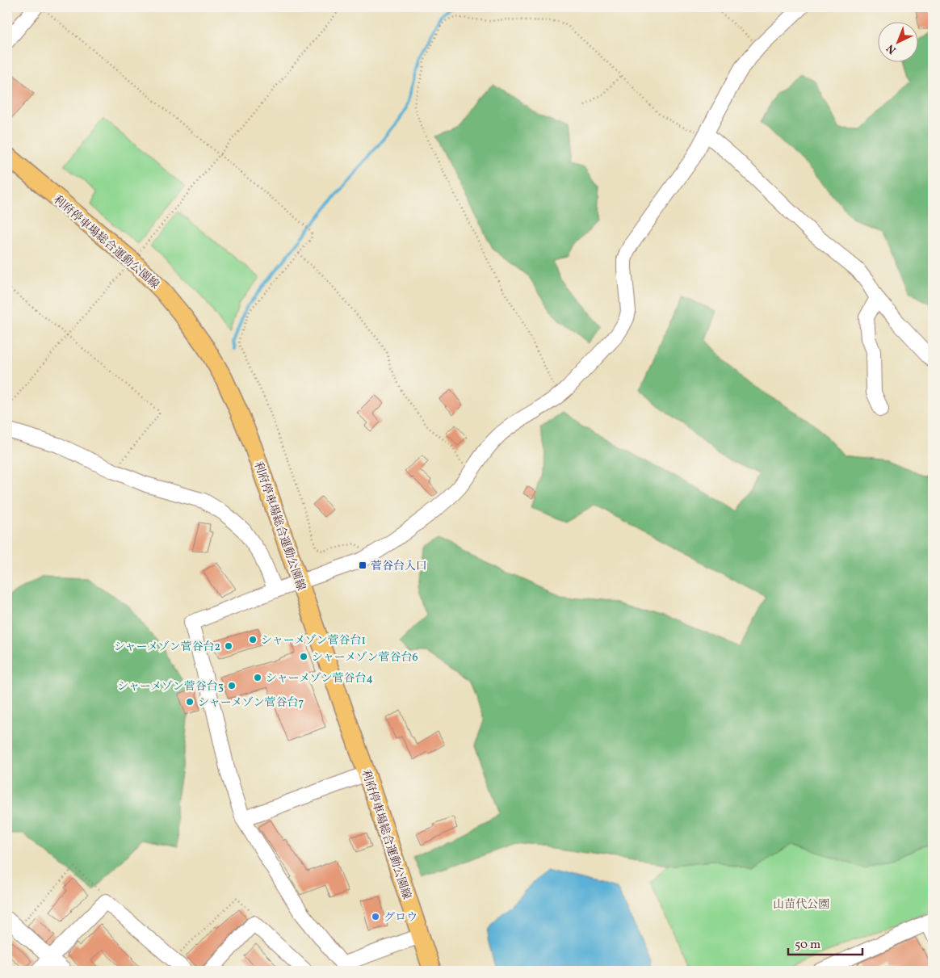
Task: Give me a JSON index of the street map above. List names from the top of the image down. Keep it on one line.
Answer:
{"streets":{"main road":["利府停車場総合運動公園線"]},"parks":["山苗代公園"],"places":{"transit":["菅谷台入口"],"other":["シャーメゾン菅谷台1","シャーメゾン菅谷台2","シャーメゾン菅谷台6","シャーメゾン菅谷台4","シャーメゾン菅谷台3","シャーメゾン菅谷台7","グロウ"]},"scale_bar":"50 m","north":"bottom left"}
